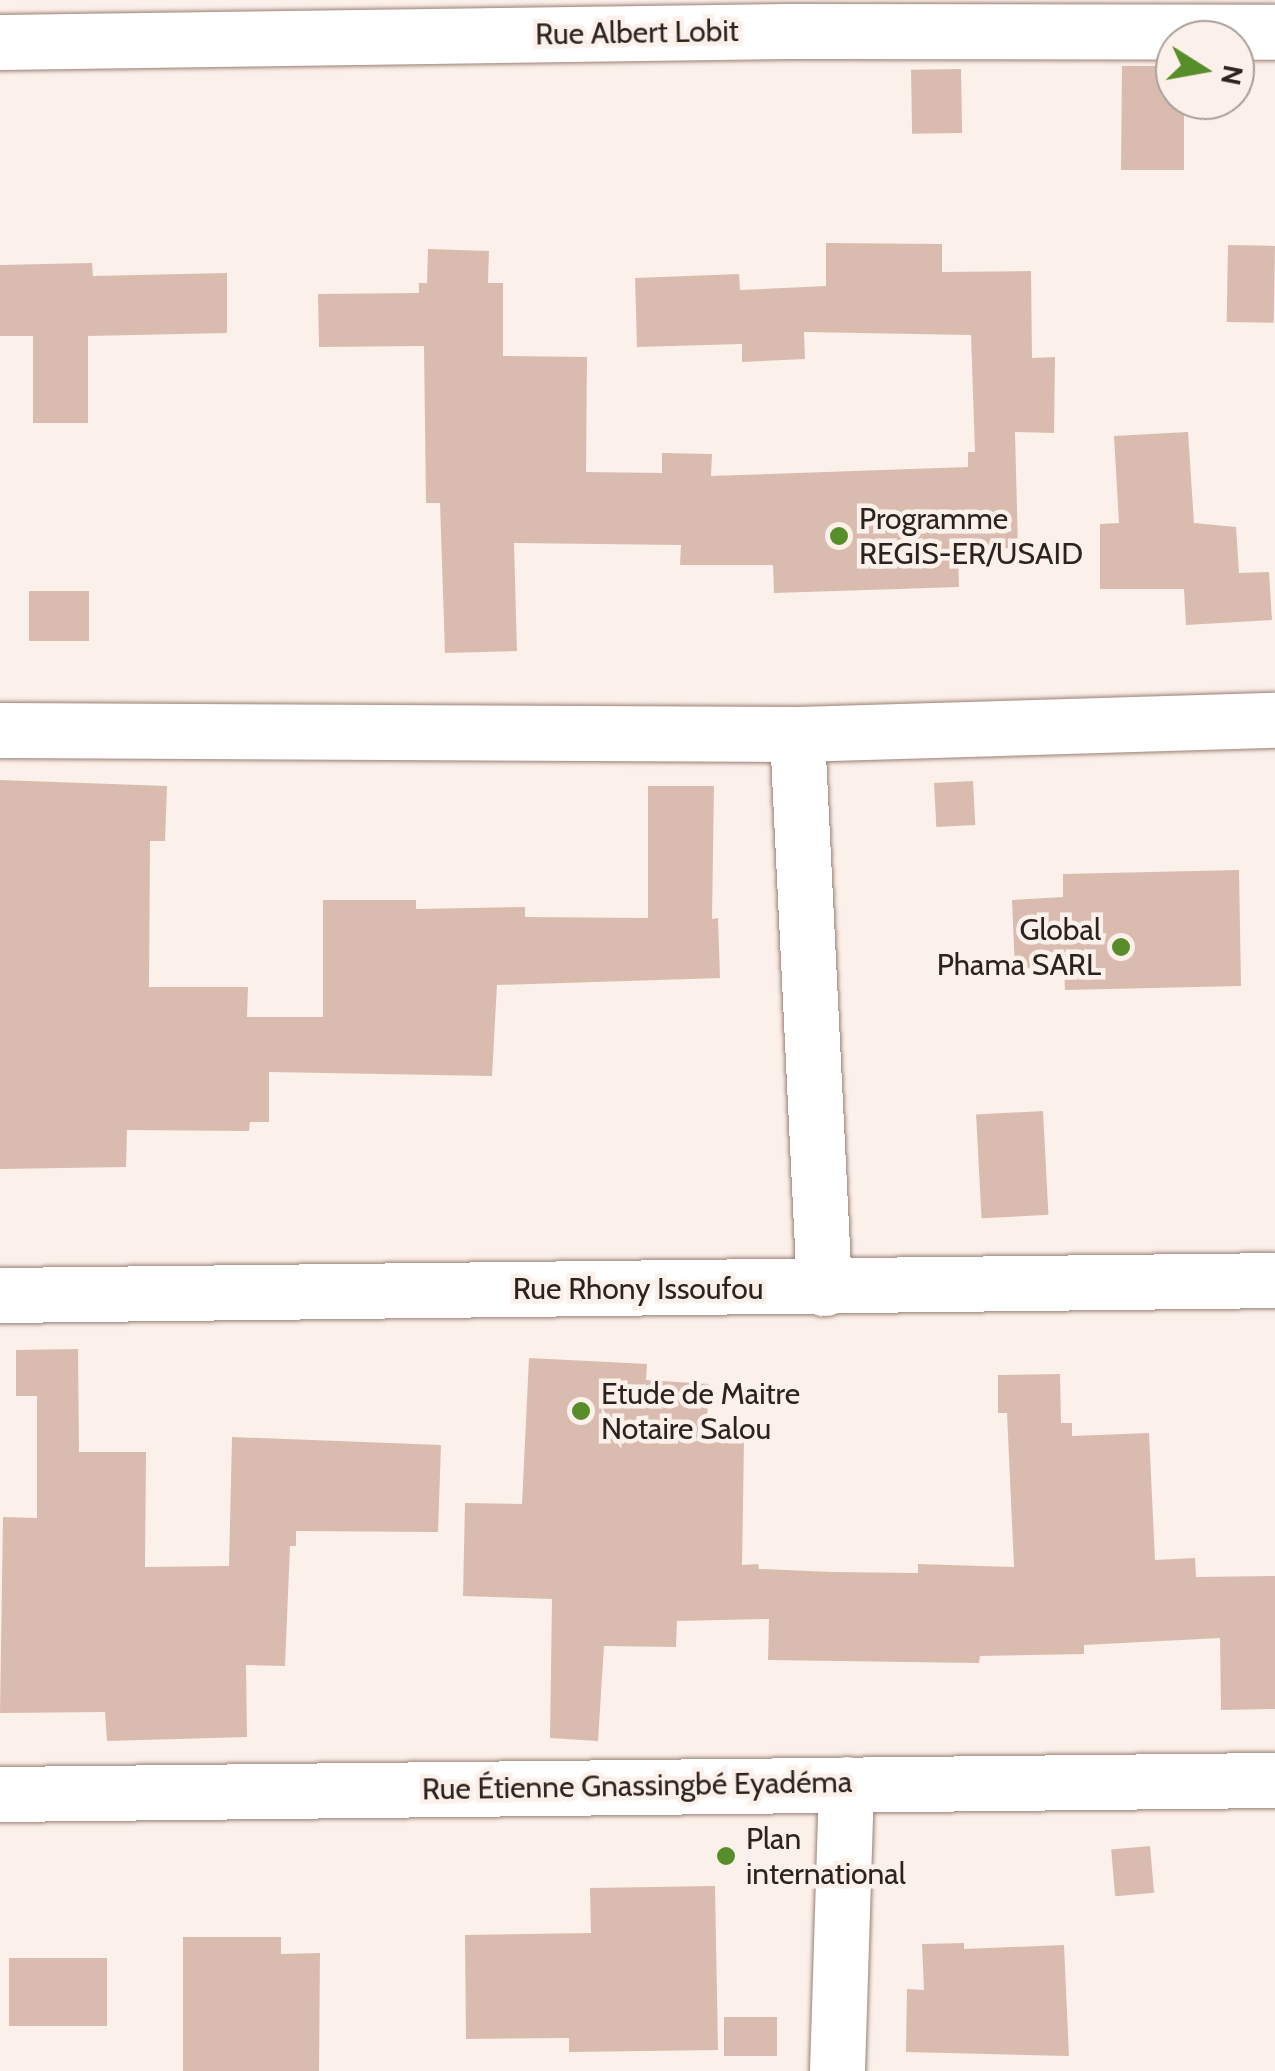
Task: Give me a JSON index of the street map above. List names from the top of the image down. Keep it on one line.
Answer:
{"streets":{"street":["Rue Albert Lobit","Rue Rhony Issoufou","Rue Étienne Gnassingbé Eyadéma"]},"places":["Programme REGIS-ER/USAID","Global Phama SARL","Etude de Maitre Notaire Salou","Plan international"],"north":"right"}
